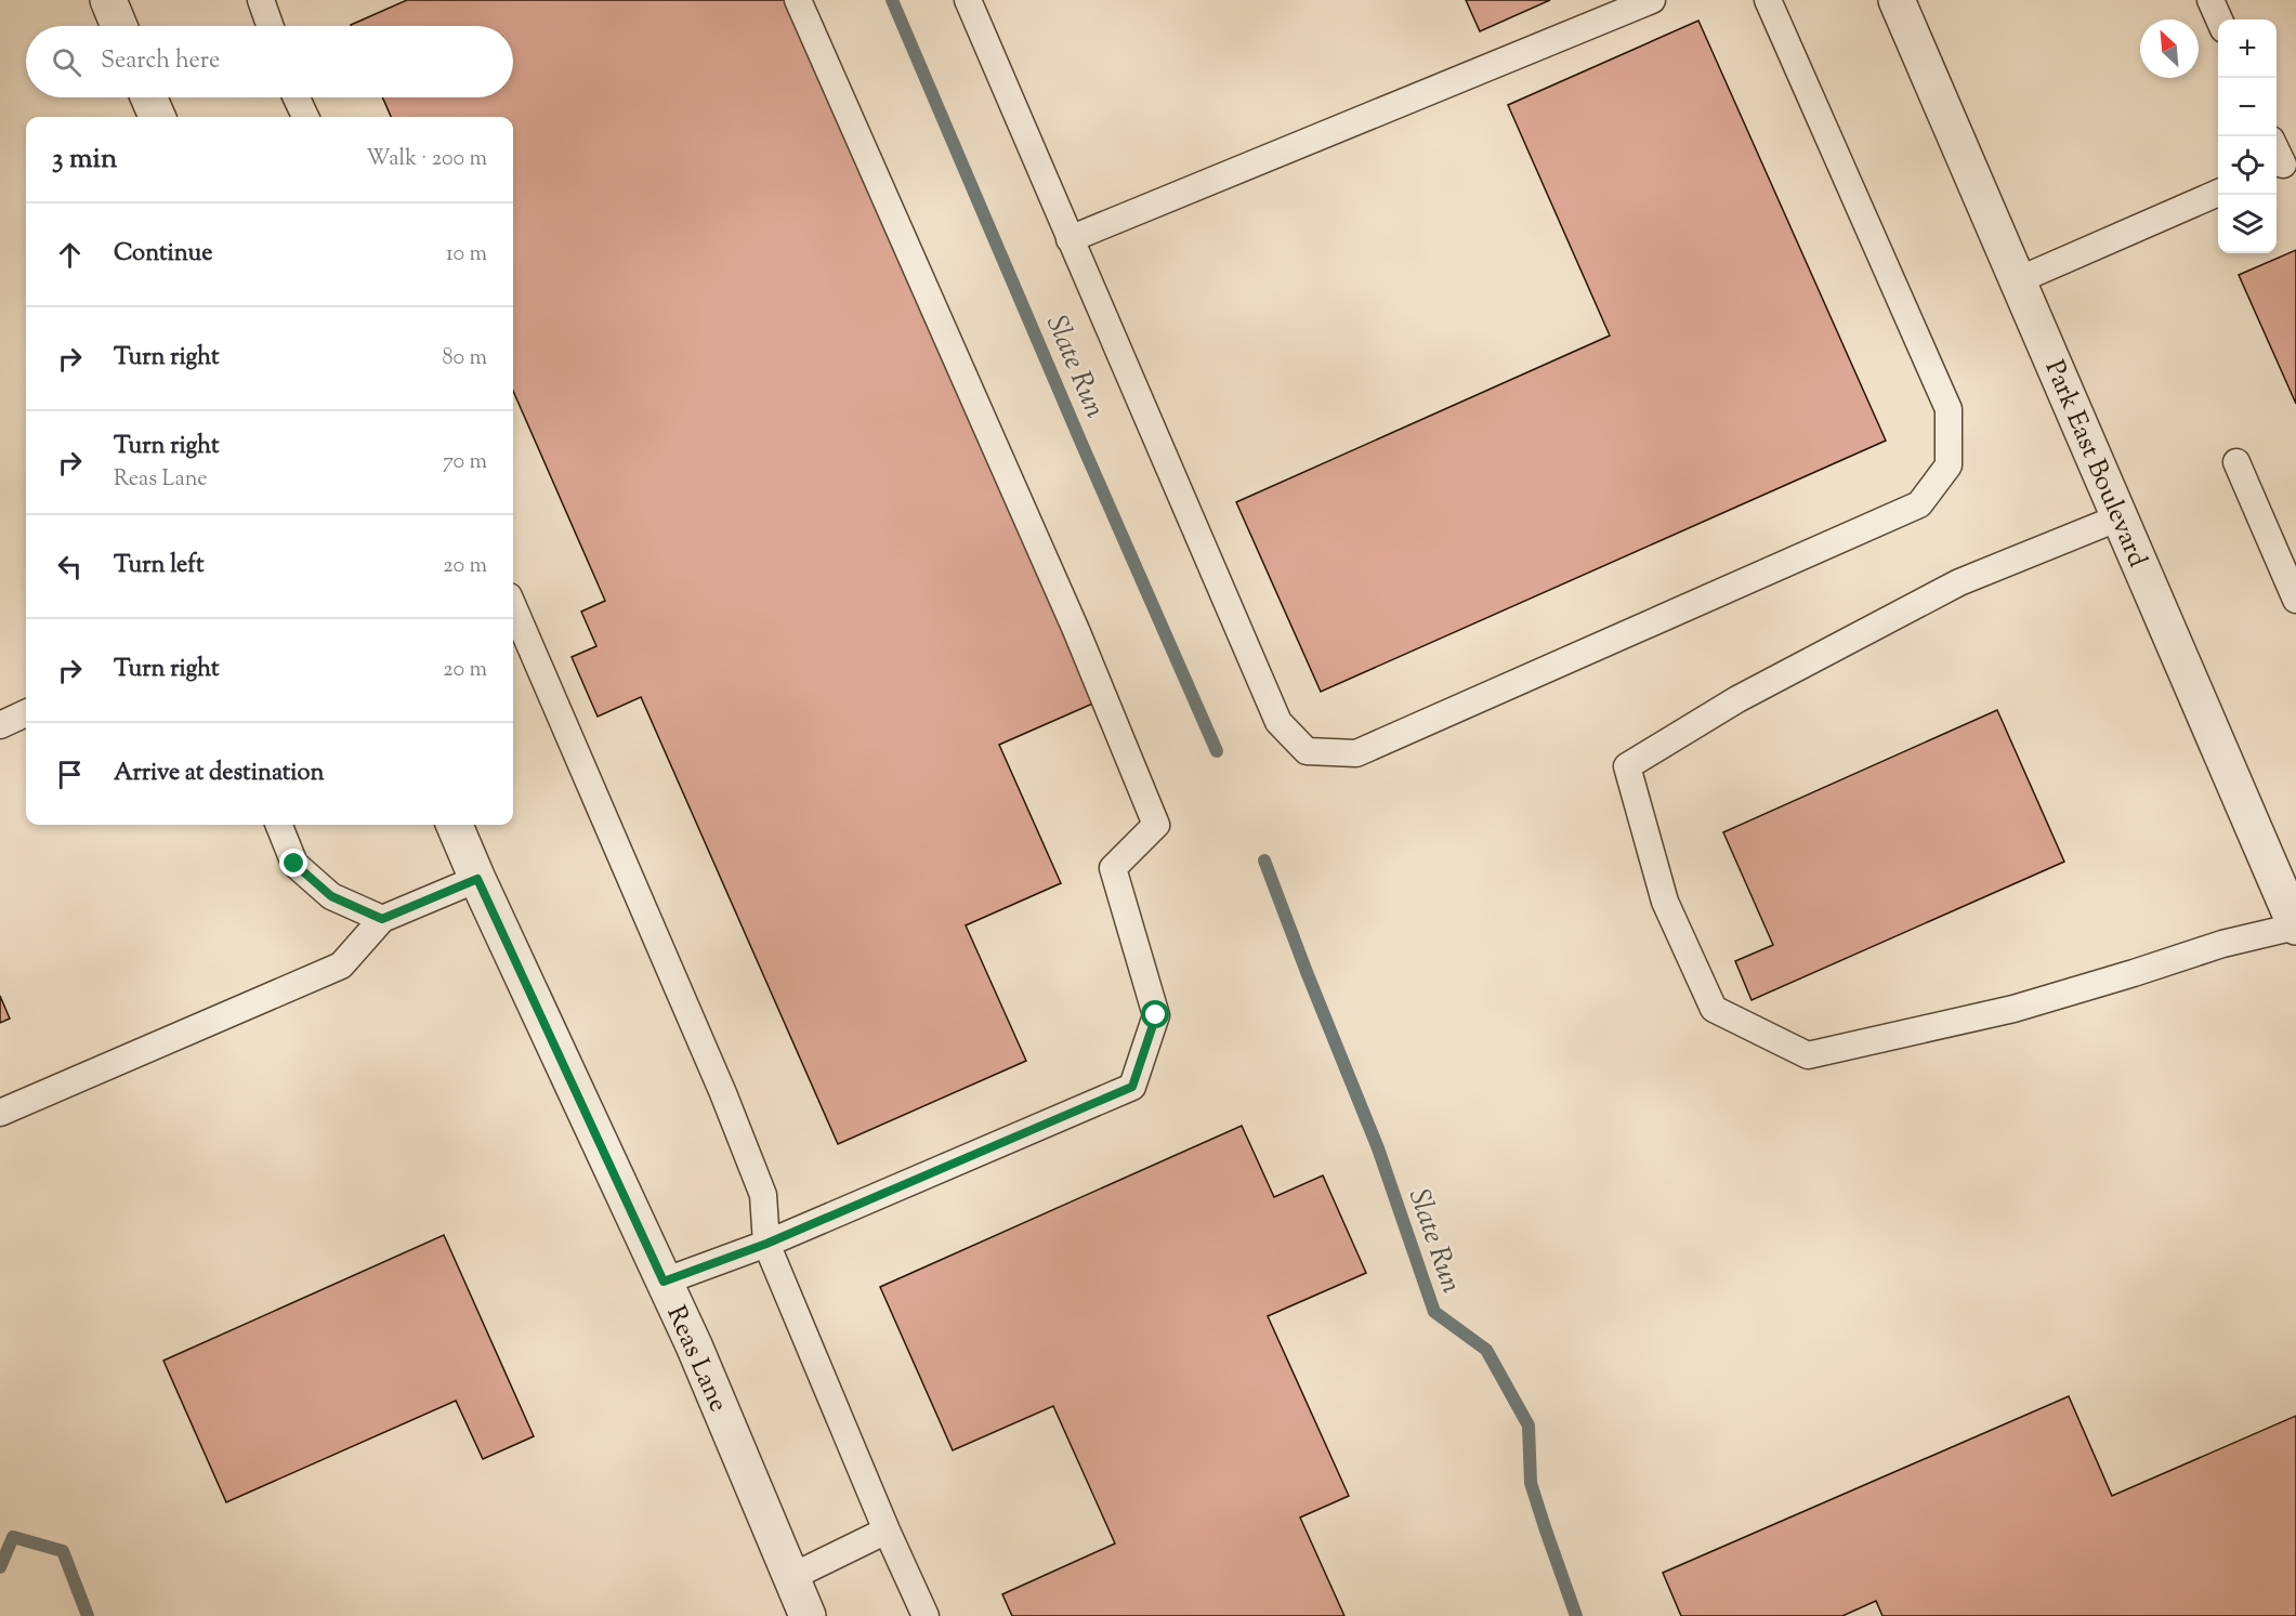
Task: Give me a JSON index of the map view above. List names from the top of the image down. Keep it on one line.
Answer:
{"streets":{"street":["Park East Boulevard","Reas Lane"]},"water":["Slate Run"],"north":"top left","page":{"map_buttons":["+","−"],"search":"Search here","heading":["3 min","Walk · 200 m"],"list":[["Continue","10 m"],["Turn right","80 m"],["Turn right","Reas Lane","70 m"],["Turn left","20 m"],["Turn right","20 m"],"Arrive at destination"]}}
